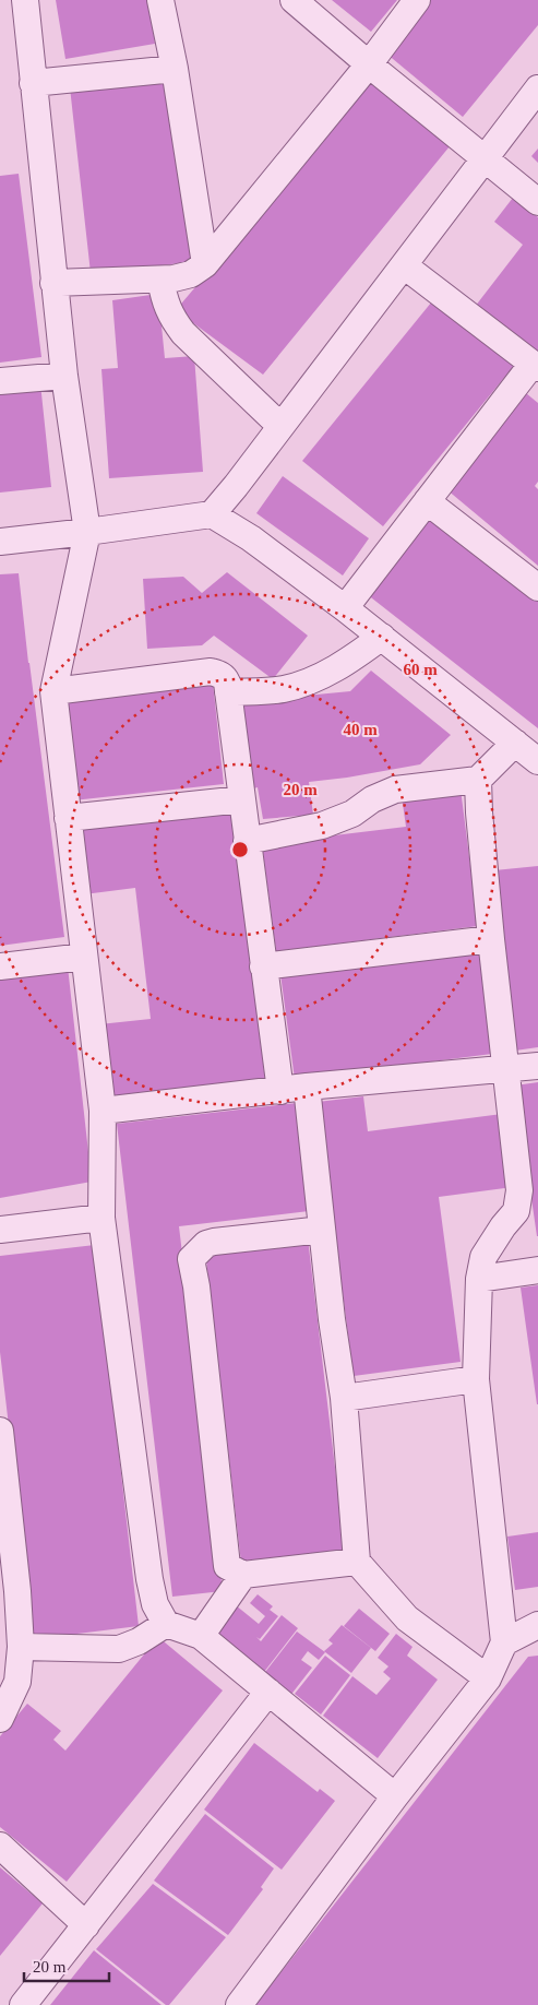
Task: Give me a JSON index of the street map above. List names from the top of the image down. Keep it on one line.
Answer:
{"scale_bar":"20 m","rings":["60 m","40 m","20 m"]}
